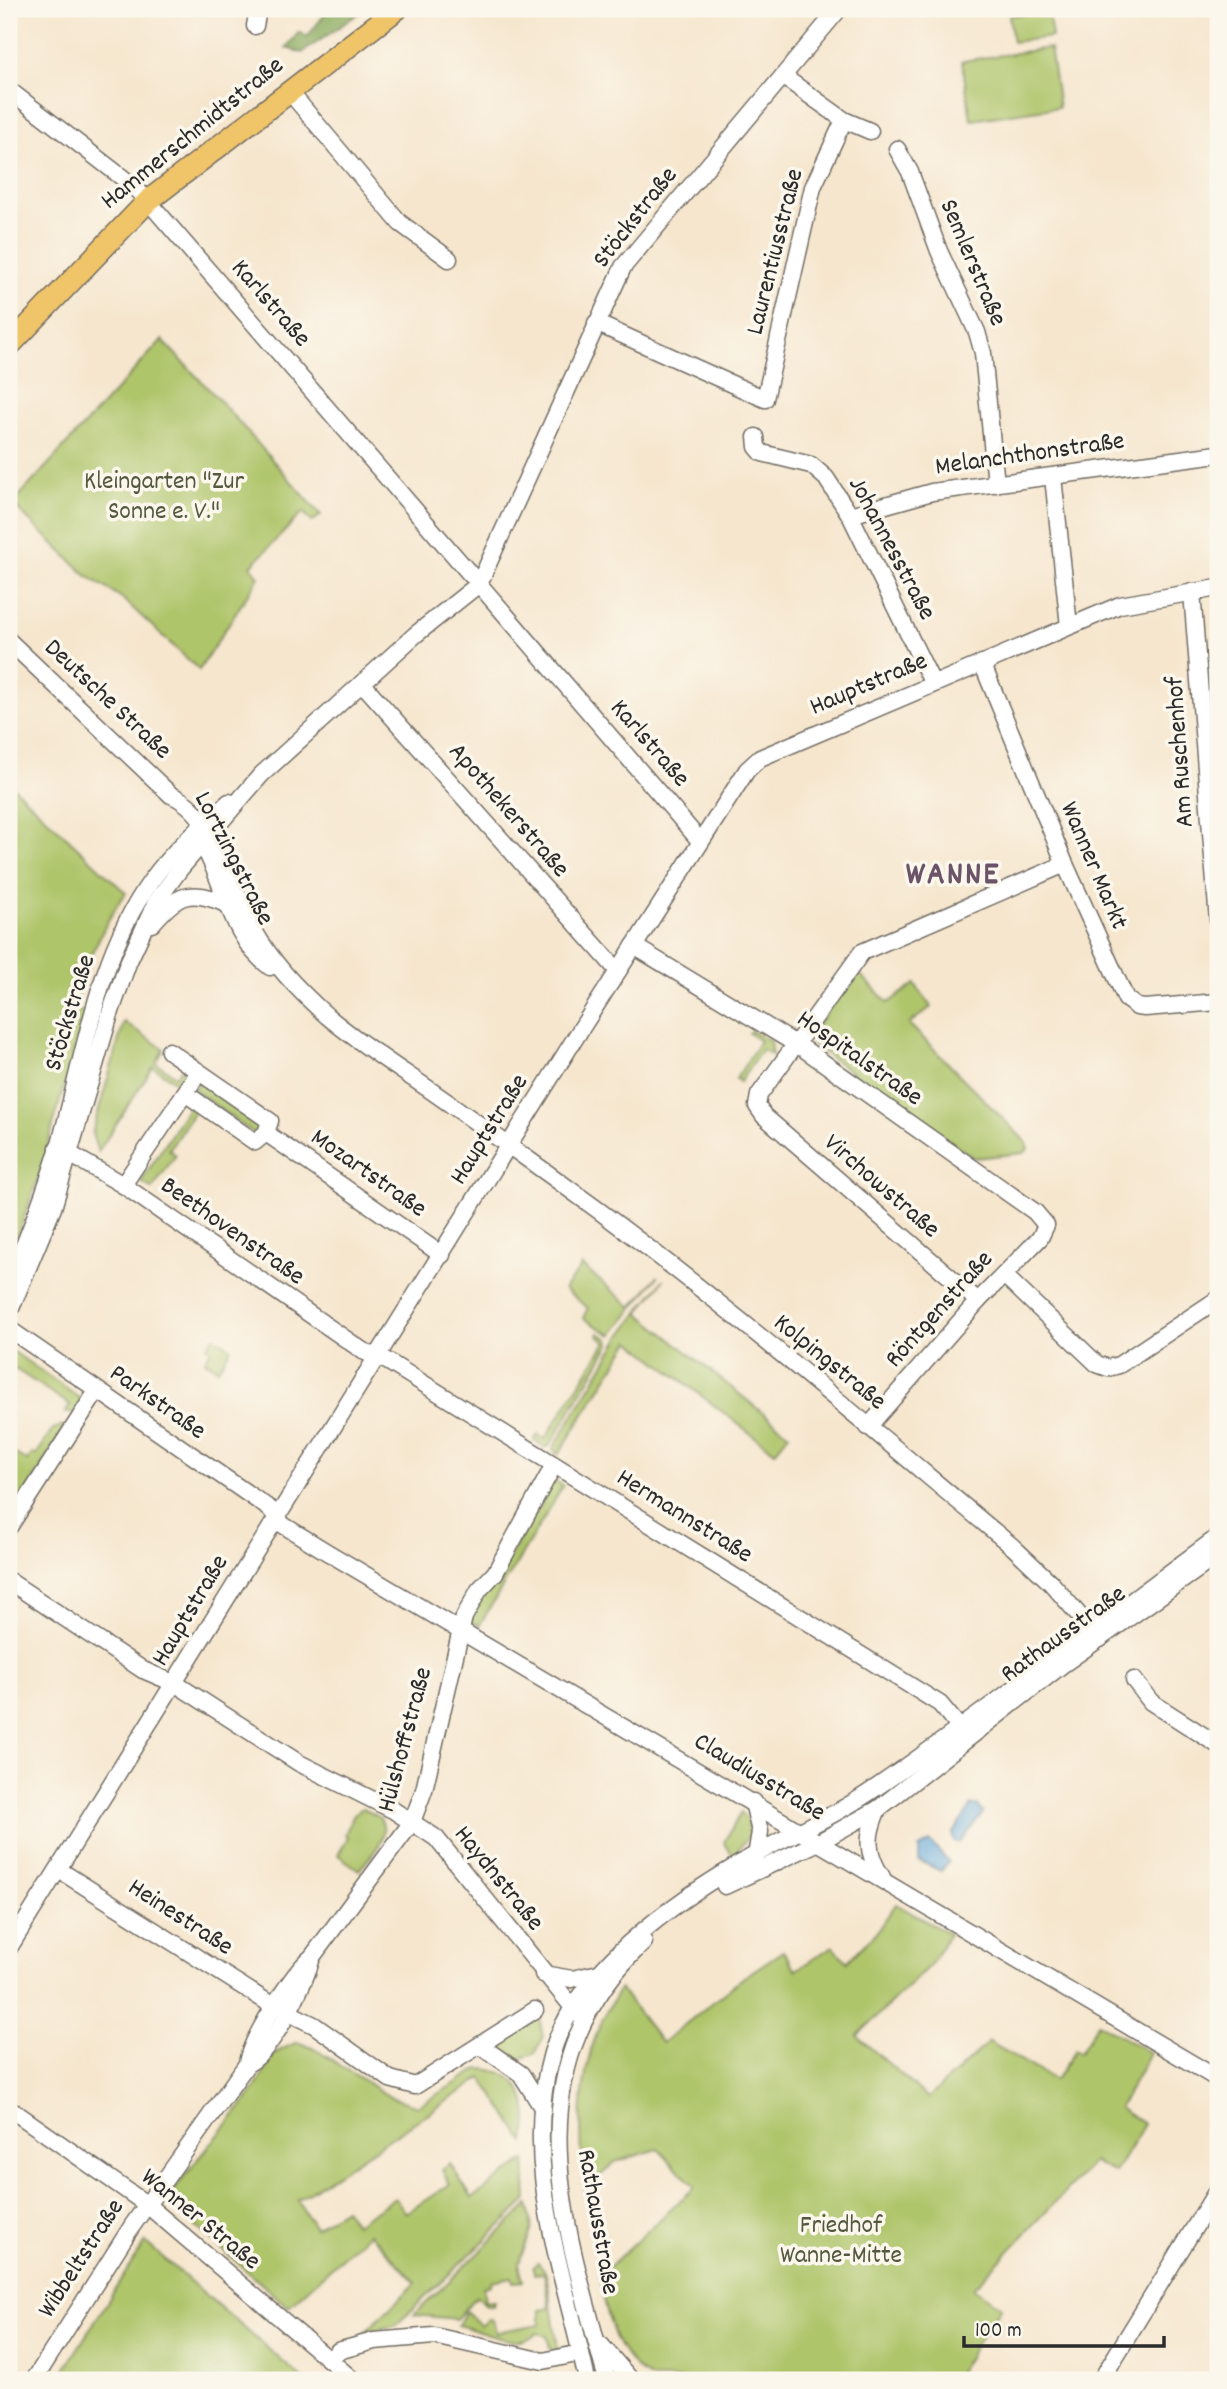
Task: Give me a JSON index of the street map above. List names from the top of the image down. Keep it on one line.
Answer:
{"streets":{"main road":["Hammerschmidtstraße"],"street":["Stöckstraße","Laurentiusstraße","Semlerstraße","Karlstraße","Melanchthonstraße","Johannesstraße","Hauptstraße","Deutsche Straße","Am Ruschenhof","Apothekerstraße","Lortzingstraße","Wanner Markt","Hospitalstraße","Mozartstraße","Virchowstraße","Beethovenstraße","Röntgenstraße","Kolpingstraße","Parkstraße","Hermannstraße","Rathausstraße","Hülshoffstraße","Claudiusstraße","Haydnstraße","Heinestraße","Wanner Straße","Wibbeltstraße"]},"crossings":[["Hammerschmidtstraße","Karlstraße"],["Stöckstraße","Laurentiusstraße"],["Stöckstraße","Karlstraße"],["Stöckstraße","Apothekerstraße"],["Stöckstraße","Lortzingstraße"],["Stöckstraße","Beethovenstraße"],["Semlerstraße","Melanchthonstraße"],["Karlstraße","Hauptstraße"],["Melanchthonstraße","Johannesstraße"],["Johannesstraße","Hauptstraße"],["Hauptstraße","Am Ruschenhof"],["Hauptstraße","Apothekerstraße"],["Hauptstraße","Lortzingstraße"],["Hauptstraße","Wanner Markt"],["Hauptstraße","Hospitalstraße"],["Hauptstraße","Mozartstraße"],["Hauptstraße","Beethovenstraße"],["Hauptstraße","Kolpingstraße"],["Hauptstraße","Parkstraße"],["Hauptstraße","Hermannstraße"],["Hauptstraße","Claudiusstraße"],["Hauptstraße","Haydnstraße"],["Hauptstraße","Heinestraße"],["Deutsche Straße","Lortzingstraße"],["Lortzingstraße","Kolpingstraße"],["Hospitalstraße","Virchowstraße"],["Hospitalstraße","Röntgenstraße"],["Virchowstraße","Röntgenstraße"],["Beethovenstraße","Hermannstraße"],["Röntgenstraße","Kolpingstraße"],["Kolpingstraße","Rathausstraße"],["Parkstraße","Claudiusstraße"],["Hermannstraße","Rathausstraße"],["Hermannstraße","Hülshoffstraße"],["Rathausstraße","Claudiusstraße"],["Rathausstraße","Haydnstraße"],["Hülshoffstraße","Claudiusstraße"],["Hülshoffstraße","Haydnstraße"],["Hülshoffstraße","Heinestraße"],["Hülshoffstraße","Wibbeltstraße"],["Heinestraße","Wibbeltstraße"],["Wanner Straße","Wibbeltstraße"]],"districts":["WANNE"],"parks":["Kleingarten \"Zur Sonne e. V.\"","Friedhof Wanne-Mitte"],"scale_bar":"100 m"}
